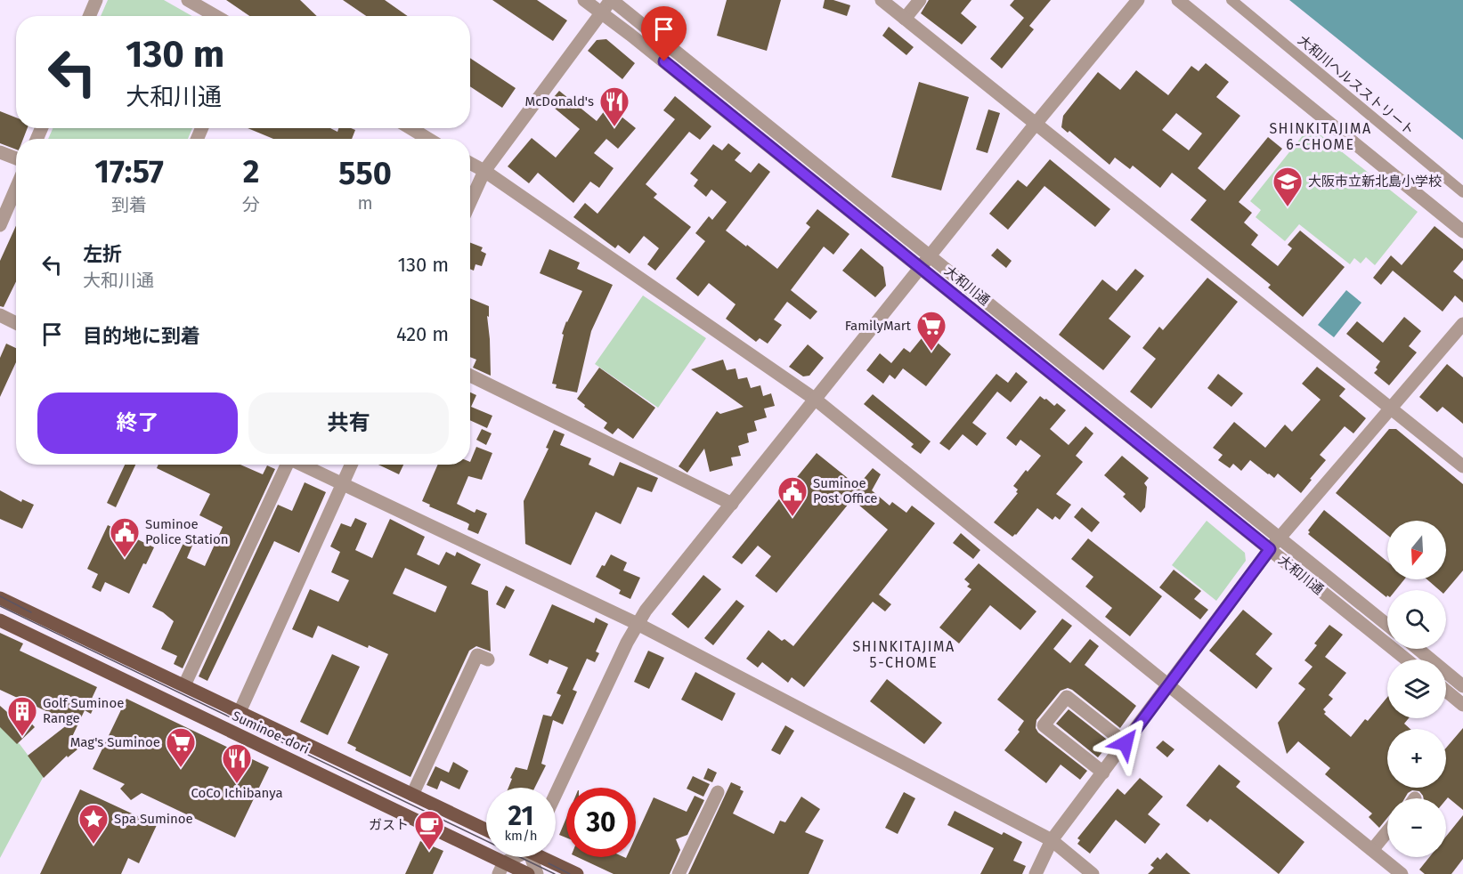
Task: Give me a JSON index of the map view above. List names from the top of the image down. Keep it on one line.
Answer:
{"streets":{"main road":["Suminoe-dori"],"street":["大和川ヘルスストリート","大和川通"]},"districts":["SHINKITAJIMA 6-CHOME","SHINKITAJIMA 5-CHOME"],"places":{"restaurant":["McDonald's","CoCo Ichibanya"],"school or university":["大阪市立新北島小学校"],"supermarket":["FamilyMart","Mag's Suminoe"],"public building":["Suminoe Post Office","Suminoe Police Station"],"building":["Golf Suminoe Range"],"place":["Spa Suminoe"],"cafe":["ガスト"]},"north":"bottom","page":{"turn":["130 m","大和川通"],"eta":["17:57","到着","2","分","550","m"],"list":[{"name":"左折","note":"大和川通","value":"130 m"},{"name":"目的地に到着","value":"420 m"}],"buttons":["終了","共有"],"map_buttons":["+","−"],"speed":"21 km/h","limit":"30"}}
